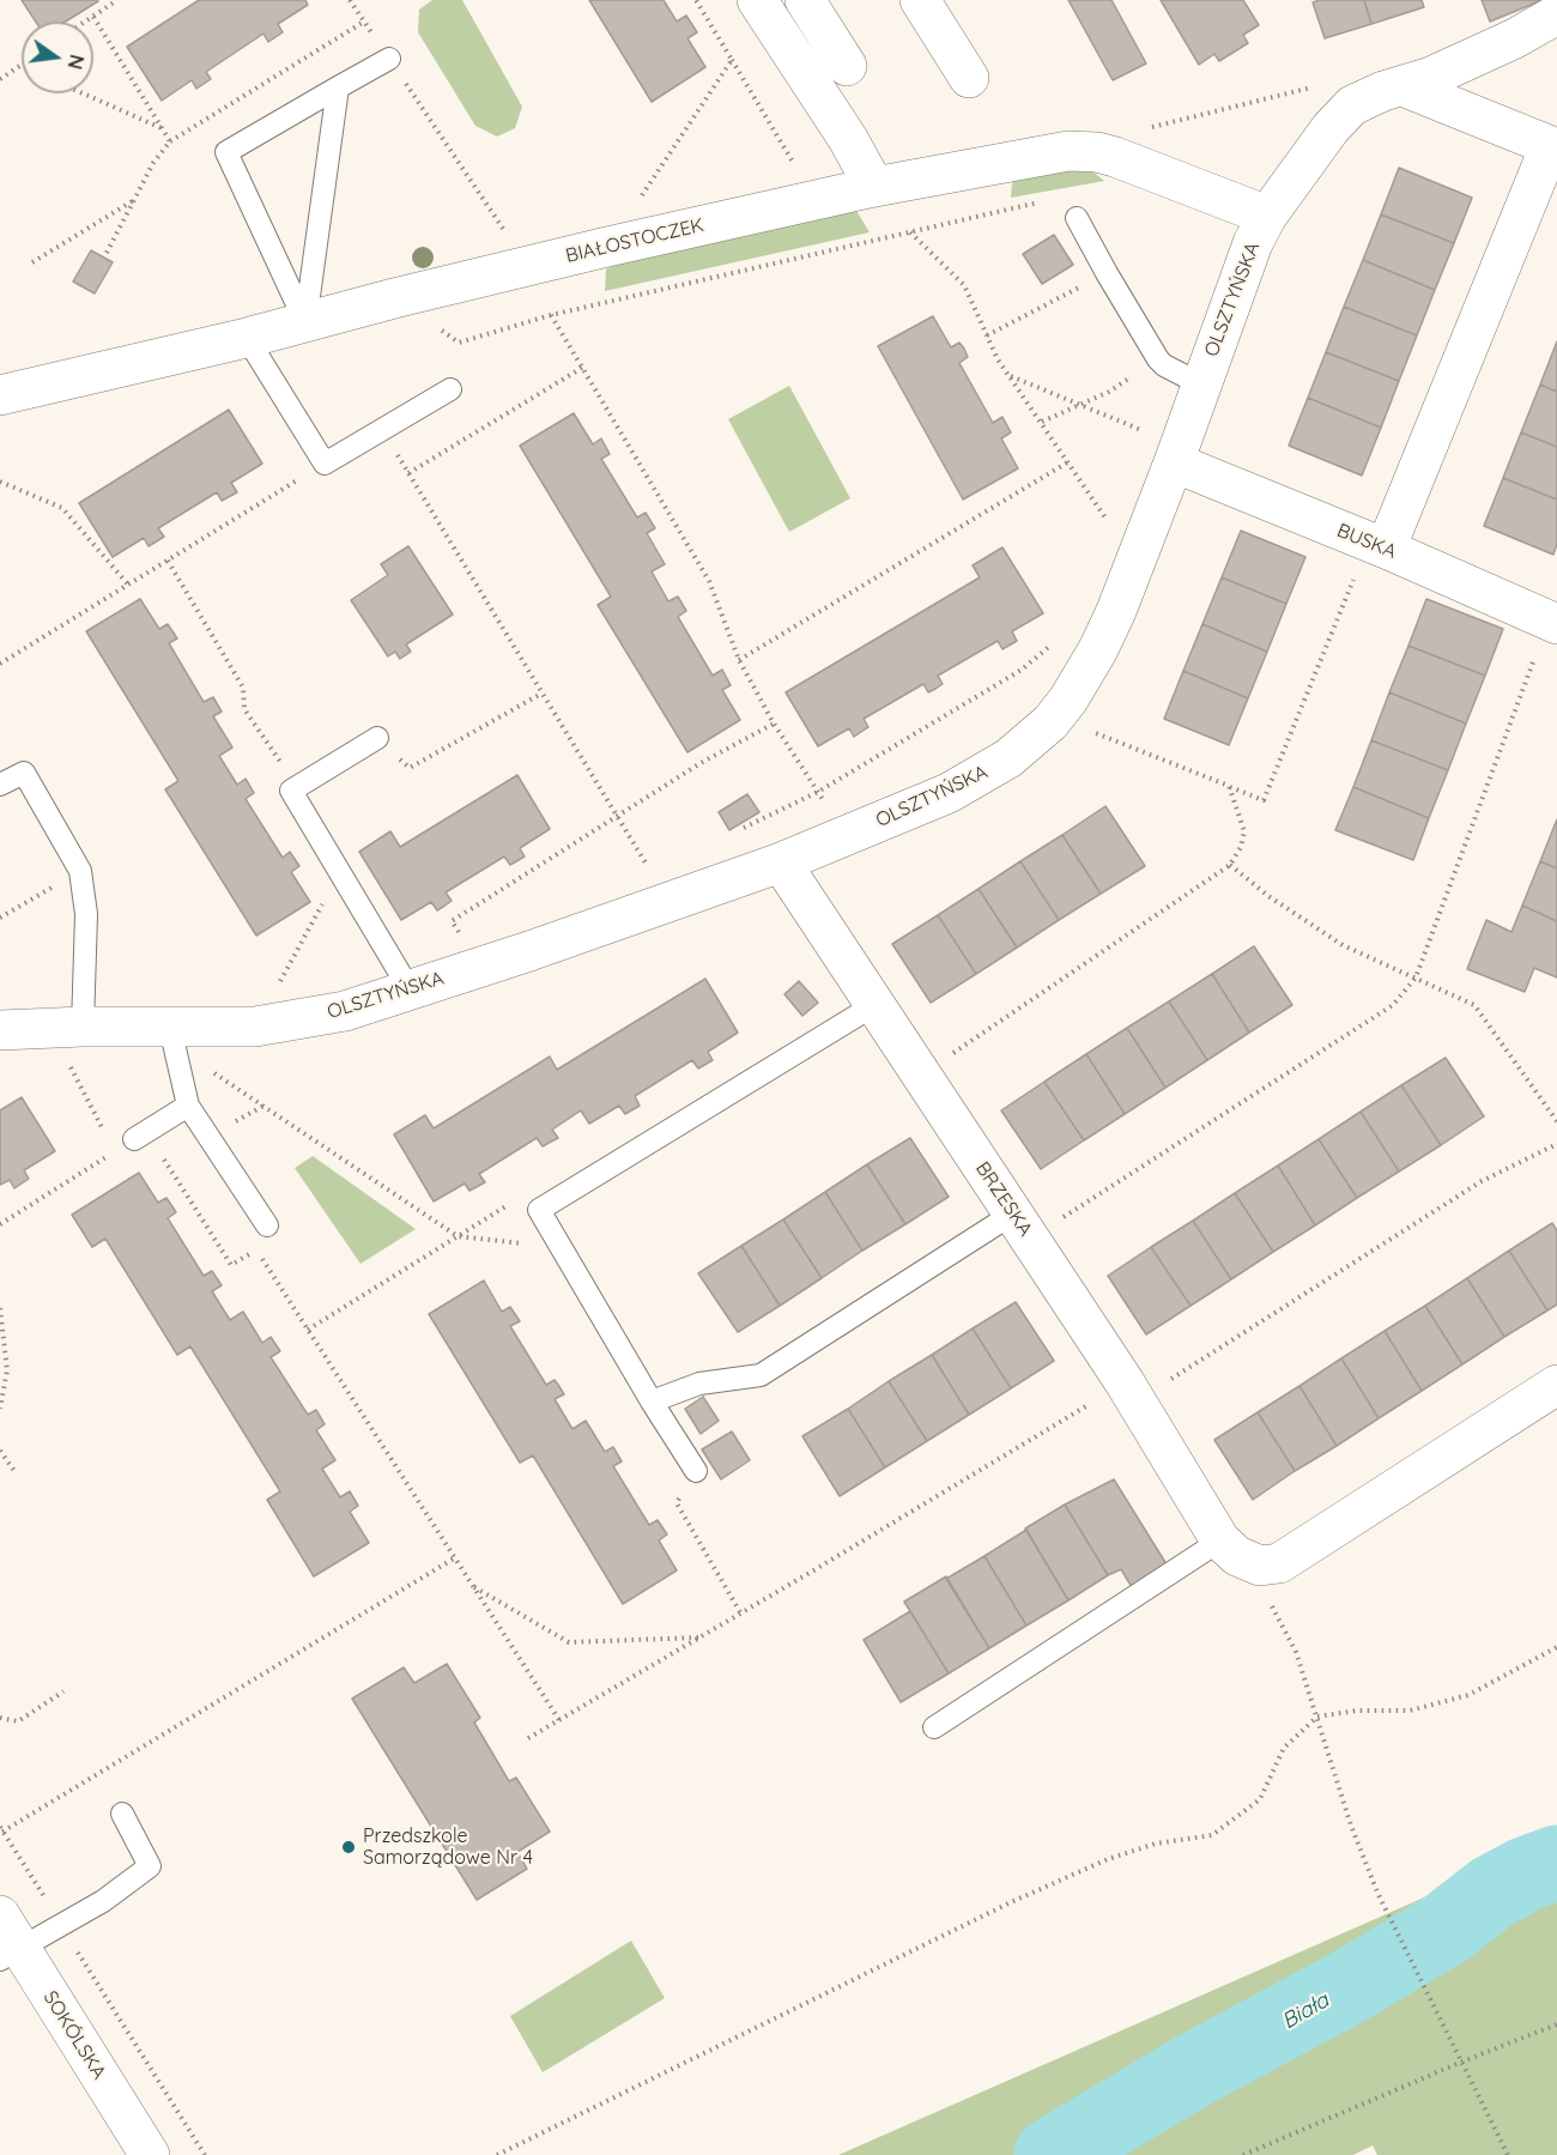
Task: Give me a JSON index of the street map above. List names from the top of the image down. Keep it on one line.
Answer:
{"streets":{"street":["BIAŁOSTOCZEK","OLSZTYŃSKA","BUSKA","BRZESKA","SOKÓLSKA"]},"crossings":[["BIAŁOSTOCZEK","OLSZTYŃSKA"],["OLSZTYŃSKA","BUSKA"],["OLSZTYŃSKA","BRZESKA"]],"water":["Biała"],"places":["Przedszkole Samorządowe Nr 4"],"north":"right"}
